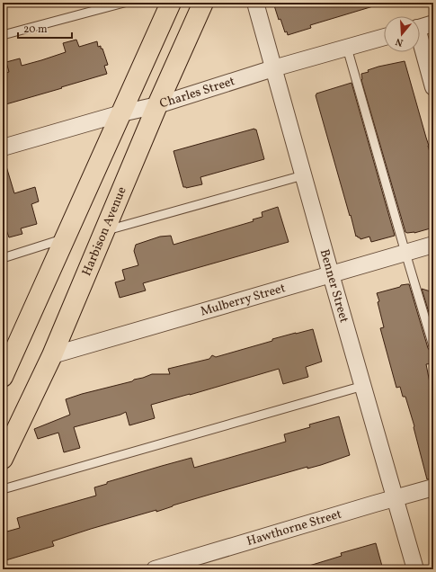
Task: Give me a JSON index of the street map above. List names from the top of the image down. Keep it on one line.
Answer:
{"streets":{"main road":["Harbison Avenue"],"street":["Charles Street","Benner Street","Mulberry Street","Hawthorne Street"]},"crossings":[["Charles Street","Harbison Avenue"],["Charles Street","Benner Street"],["Harbison Avenue","Mulberry Street"],["Benner Street","Mulberry Street"],["Benner Street","Hawthorne Street"]],"scale_bar":"20 m","north":"bottom"}
